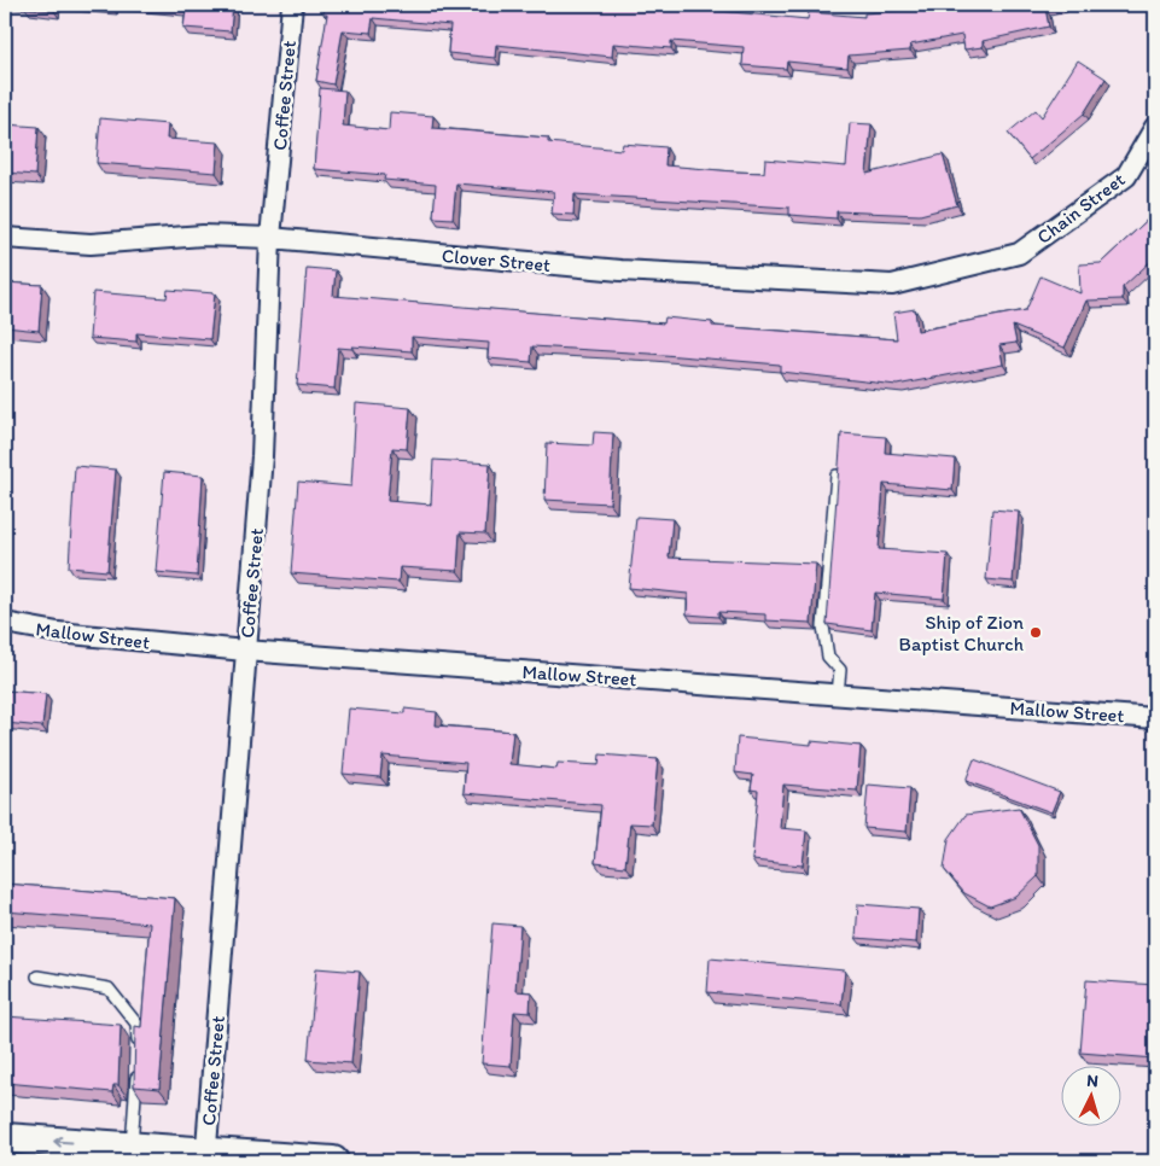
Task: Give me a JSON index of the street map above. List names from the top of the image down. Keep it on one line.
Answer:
{"streets":{"street":["Coffee Street","Chain Street","Clover Street","Mallow Street"]},"crossings":[["Coffee Street","Clover Street"],["Coffee Street","Mallow Street"],["Chain Street","Clover Street"]],"places":["Ship of Zion Baptist Church"],"north":"top"}
